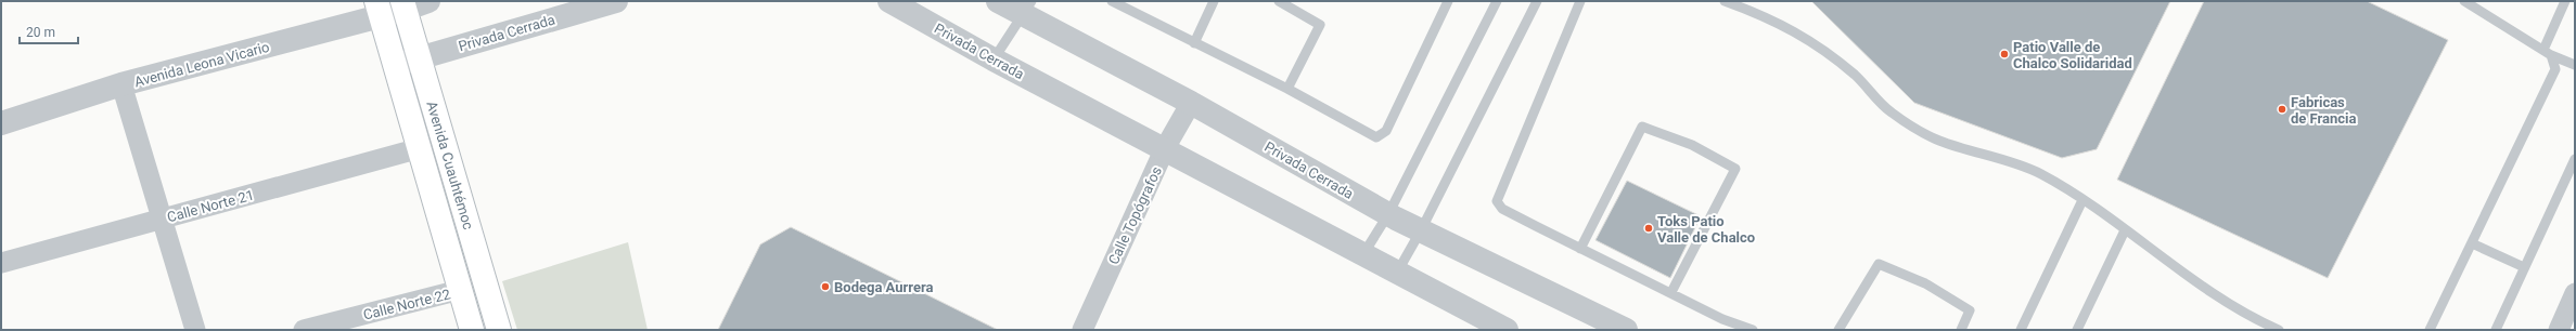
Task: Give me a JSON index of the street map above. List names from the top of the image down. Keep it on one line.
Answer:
{"streets":{"main road":["Avenida Cuauhtémoc"],"street":["Privada Cerrada","Avenida Leona Vicario","Calle Norte 21","Calle Topógrafos","Calle Norte 22"]},"crossings":[["Privada Cerrada","Avenida Cuauhtémoc"],["Privada Cerrada","Calle Topógrafos"],["Avenida Leona Vicario","Avenida Cuauhtémoc"],["Avenida Cuauhtémoc","Calle Norte 21"],["Avenida Cuauhtémoc","Calle Norte 22"]],"places":["Patio Valle de Chalco Solidaridad","Fabricas de Francia","Toks Patio Valle de Chalco","Bodega Aurrera"],"scale_bar":"20 m"}
